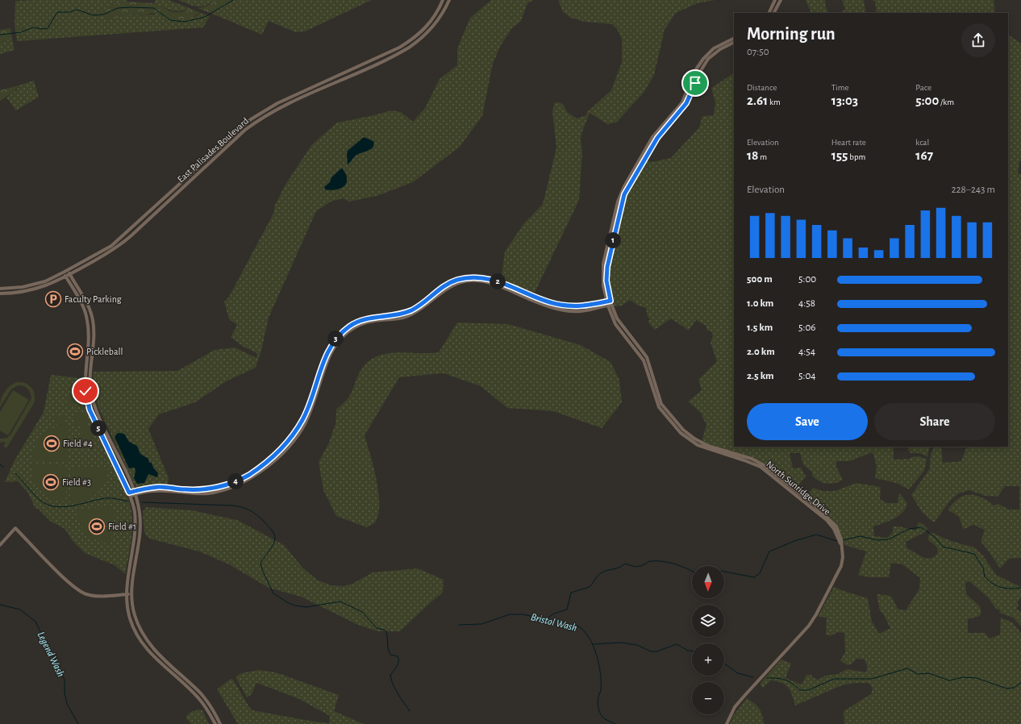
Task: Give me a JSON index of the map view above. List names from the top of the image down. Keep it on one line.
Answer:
{"streets":{"street":["East Palisades Boulevard","North Sunridge Drive"]},"water":["Bristol Wash","Legend Wash"],"places":{"parking":["Faculty Parking"],"sports":["Pickleball","Field #4","Field #3","Field #1"]},"north":"bottom","page":{"heading":["Morning run","07:50"],"stats":[["Distance","2.61 km"],["Time","13:03"],["Pace","5:00 /km"],["Elevation","18 m"],["Heart rate","155 bpm"],["kcal","167"]],"chart":["Elevation","228–243 m"],"pins":["1","2","3","5","4"],"list":[{"name":"500 m","note":"5:00"},{"name":"1.0 km","note":"4:58"},{"name":"1.5 km","note":"5:06"},{"name":"2.0 km","note":"4:54"},{"name":"2.5 km","note":"5:04"}],"buttons":["Save","Share"],"map_buttons":["+","−"]}}
